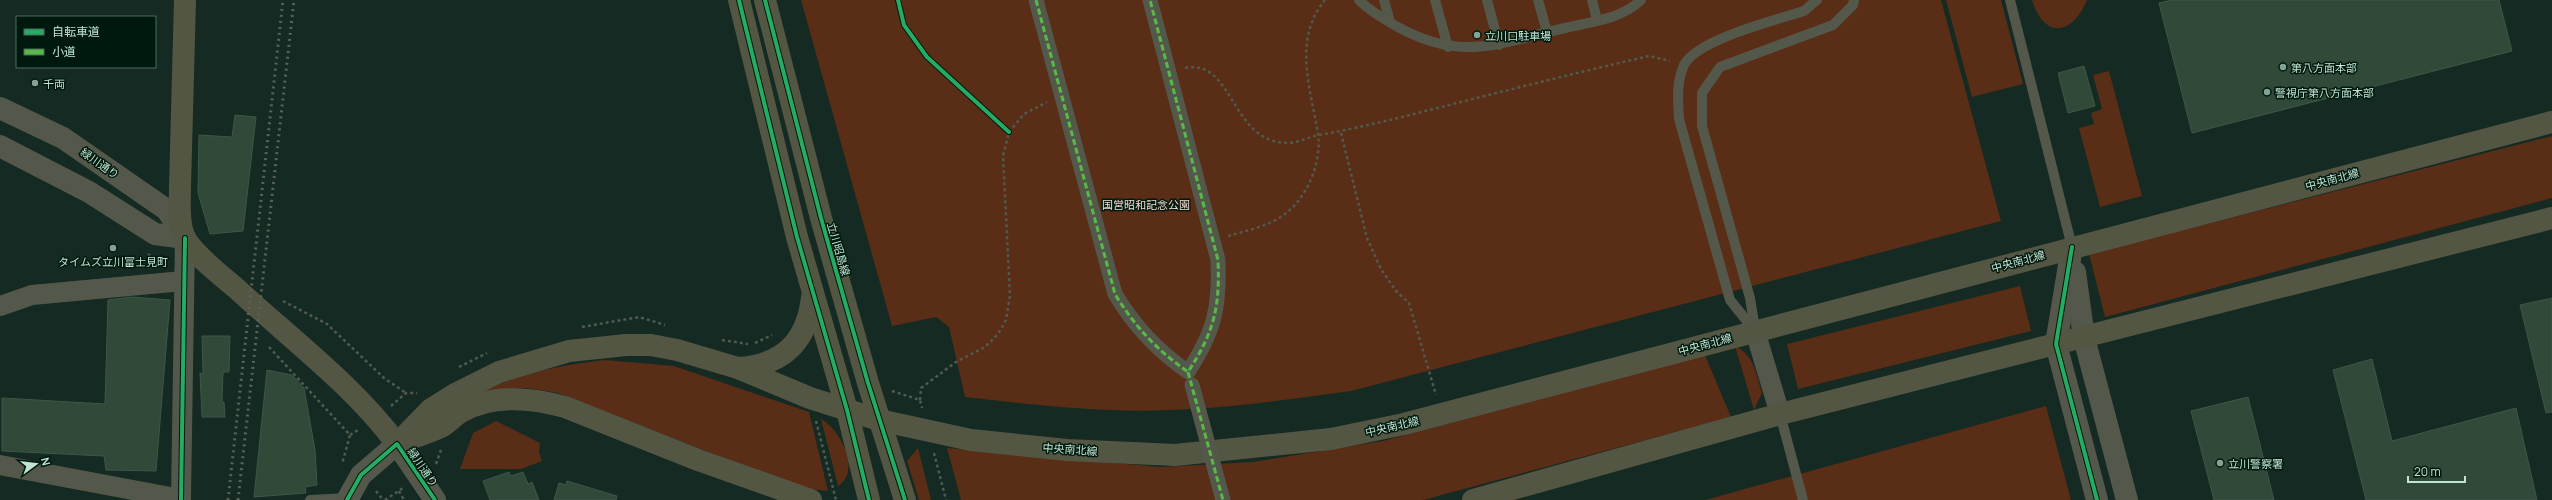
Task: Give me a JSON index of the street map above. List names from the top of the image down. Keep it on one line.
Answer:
{"streets":{"main road":["緑川通り","中央南北線","立川昭島線"]},"crossings":[["緑川通り","中央南北線"],["中央南北線","立川昭島線"]],"parks":["国営昭和記念公園"],"places":["立川口駐車場","第八方面本部","千両","警視庁第八方面本部","タイムズ立川富士見町","立川警察署"],"legend":["自転車道","小道"],"scale_bar":"20 m","north":"right"}
